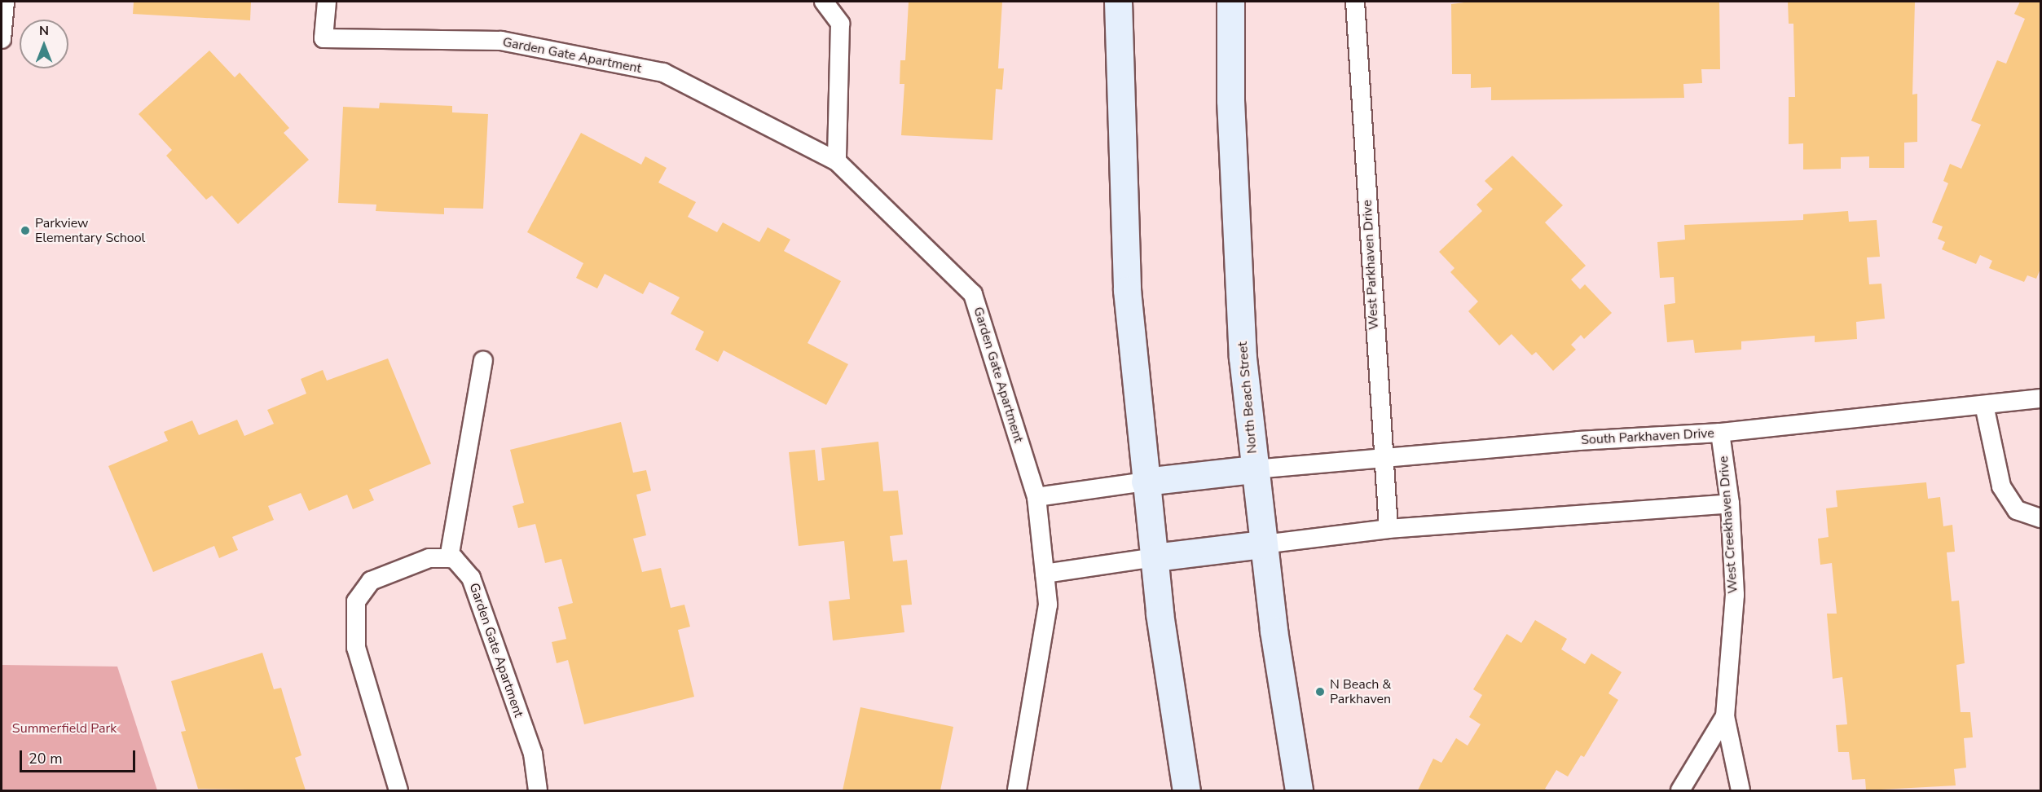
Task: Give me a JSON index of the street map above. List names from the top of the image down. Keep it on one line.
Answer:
{"streets":{"main road":["North Beach Street"],"lane":["Garden Gate Apartment","West Parkhaven Drive","South Parkhaven Drive","West Creekhaven Drive"]},"crossings":[["West Parkhaven Drive","South Parkhaven Drive"],["North Beach Street","South Parkhaven Drive"],["South Parkhaven Drive","West Creekhaven Drive"]],"parks":["Summerfield Park"],"places":["Parkview Elementary School","N Beach & Parkhaven"],"scale_bar":"20 m","north":"top"}
